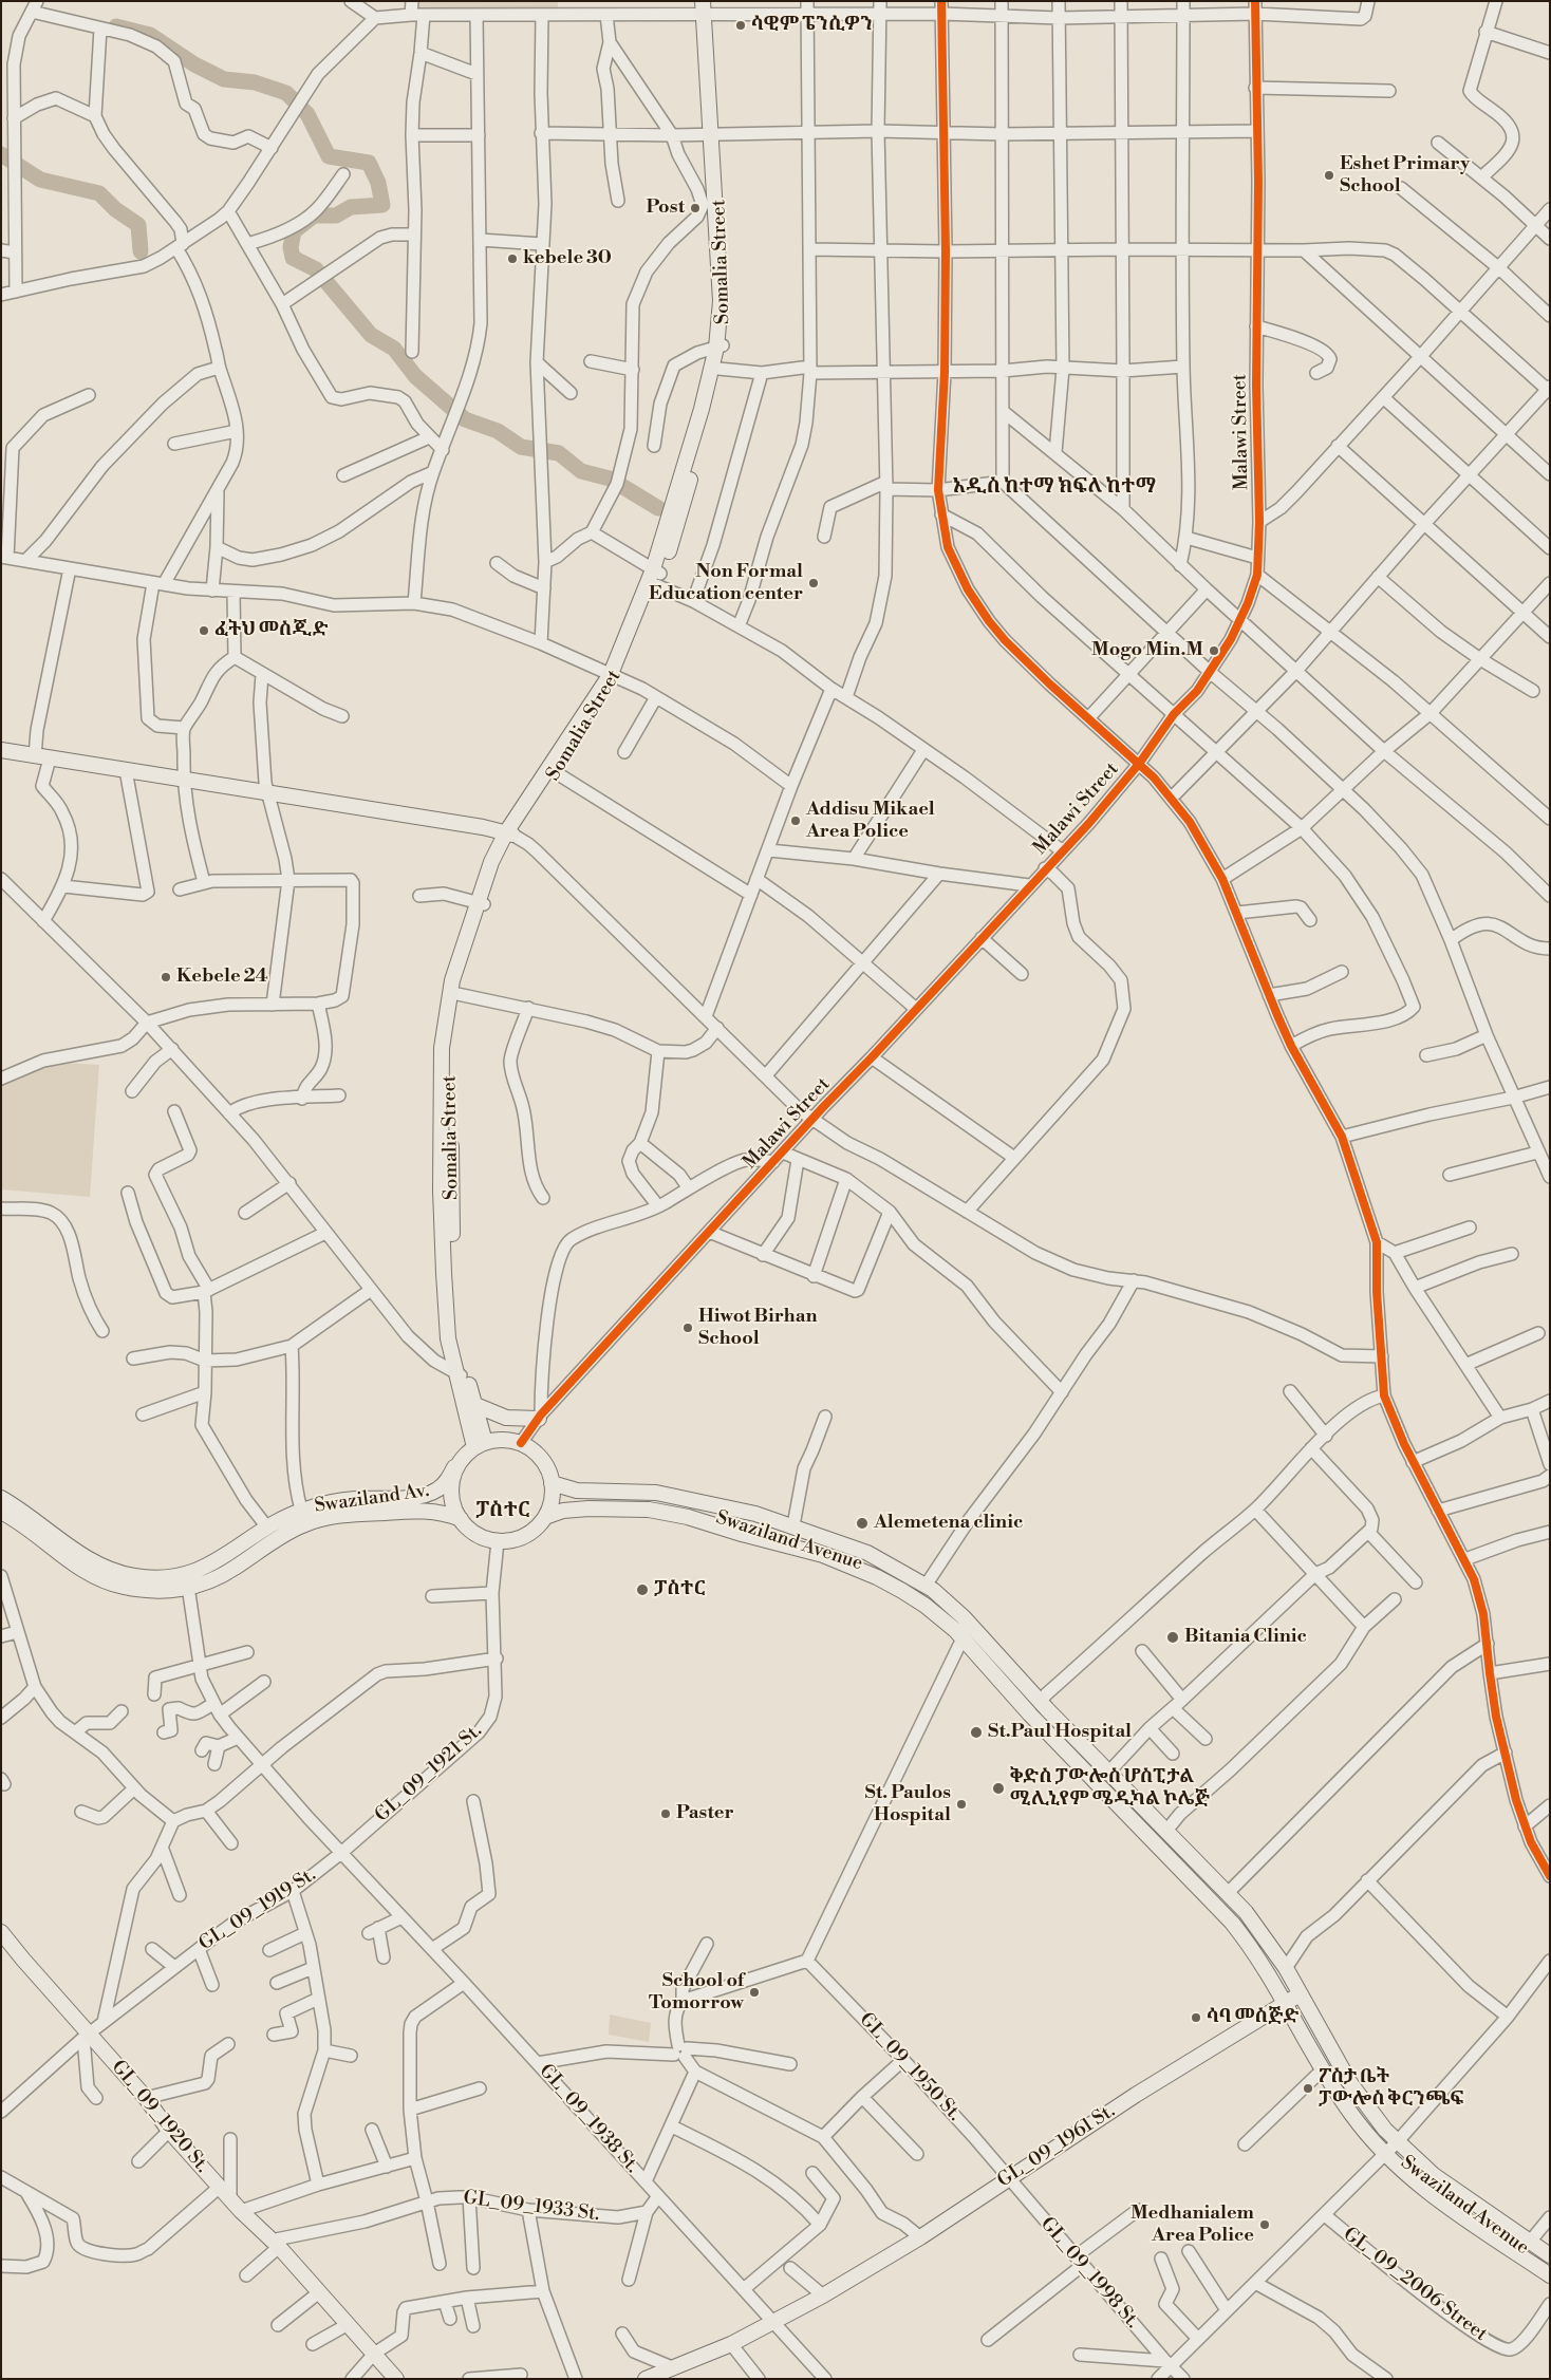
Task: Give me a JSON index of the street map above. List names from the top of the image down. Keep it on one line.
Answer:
{"streets":{"main road":["Somalia Street","Swaziland Av.","Swaziland Avenue","GL_09_1920 St.","GL_09_1961 St."],"street":["Malawi Street","GL_09_1921 St.","GL_09_1919 St.","GL_09_1950 St.","GL_09_1938 St.","GL_09_1933 St.","GL_09_1998 St.","GL_09_2006 Street"]},"crossings":[["Somalia Street","Malawi Street"],["Somalia Street","Swaziland Av."],["Somalia Street","Swaziland Avenue"],["Somalia Street","GL_09_1921 St."],["Malawi Street","Swaziland Av."],["Malawi Street","Swaziland Avenue"],["Malawi Street","GL_09_1921 St."],["Swaziland Av.","Swaziland Avenue"],["Swaziland Av.","GL_09_1921 St."],["Swaziland Av.","GL_09_1938 St."],["Swaziland Avenue","GL_09_1921 St."],["Swaziland Avenue","GL_09_1961 St."],["GL_09_1921 St.","GL_09_1919 St."],["GL_09_1921 St.","GL_09_1938 St."],["GL_09_1919 St.","GL_09_1920 St."],["GL_09_1919 St.","GL_09_1938 St."],["GL_09_1950 St.","GL_09_1961 St."],["GL_09_1950 St.","GL_09_1998 St."],["GL_09_1920 St.","GL_09_1933 St."],["GL_09_1938 St.","GL_09_1961 St."],["GL_09_1961 St.","GL_09_1998 St."]],"districts":["አዲስ ከተማ ክፍለ ከተማ","ፓስተር"],"places":["ሳዊም ፔንሲዎን","Eshet Primary School","Post","kebele 30","Non Formal Education center","ፈትህ መስጂድ","Mogo Min.M","Addisu Mikael Area Police","Kebele 24","Hiwot Birhan School","Alemetena clinic","ፓስተር","Bitania Clinic","St.Paul Hospital","ቅድስ ፓውሎስ ሆስፒታል ሚሊኒየም ሜዲካል ኮሌጅ","St. Paulos Hospital","Paster","School of Tomorrow","ሳባ መስጅድ","ፖስታ ቤት ፓውሎስ ቅርንጫፍ","Medhanialem Area Police"]}
